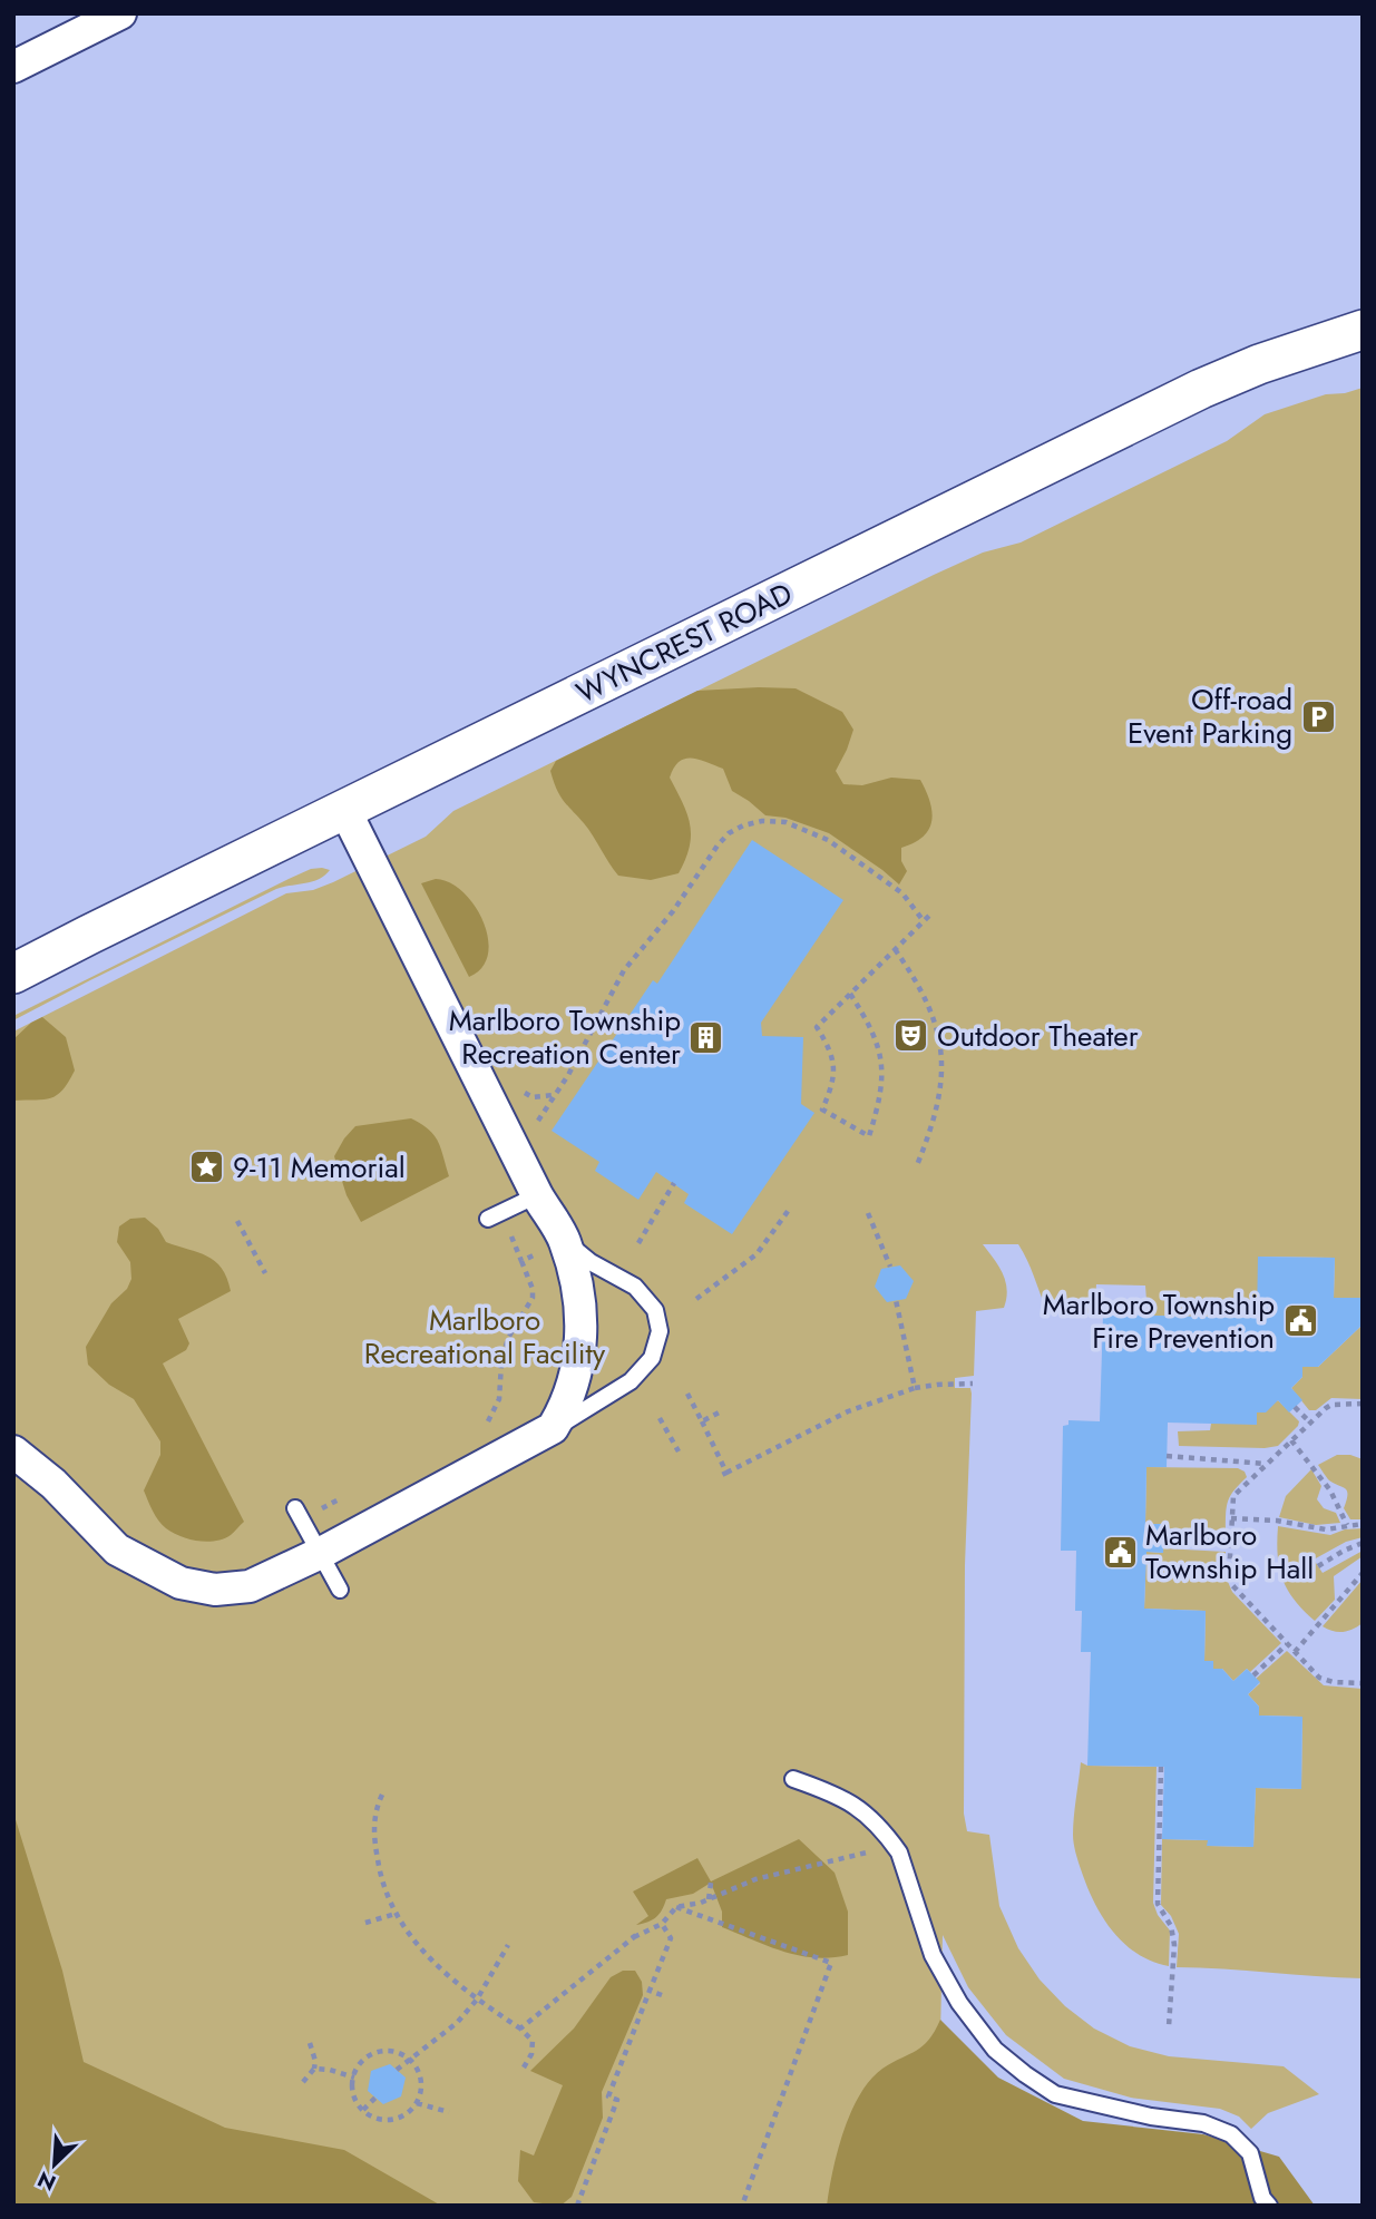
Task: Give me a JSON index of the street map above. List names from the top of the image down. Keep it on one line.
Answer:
{"streets":{"street":["WYNCREST ROAD"]},"parks":["Marlboro Recreational Facility"],"places":{"parking":["Off-road Event Parking"],"theatre":["Outdoor Theater"],"building":["Marlboro Township Recreation Center"],"place":["9-11 Memorial"],"public building":["Marlboro Township Fire Prevention","Marlboro Township Hall"]},"north":"bottom left"}
